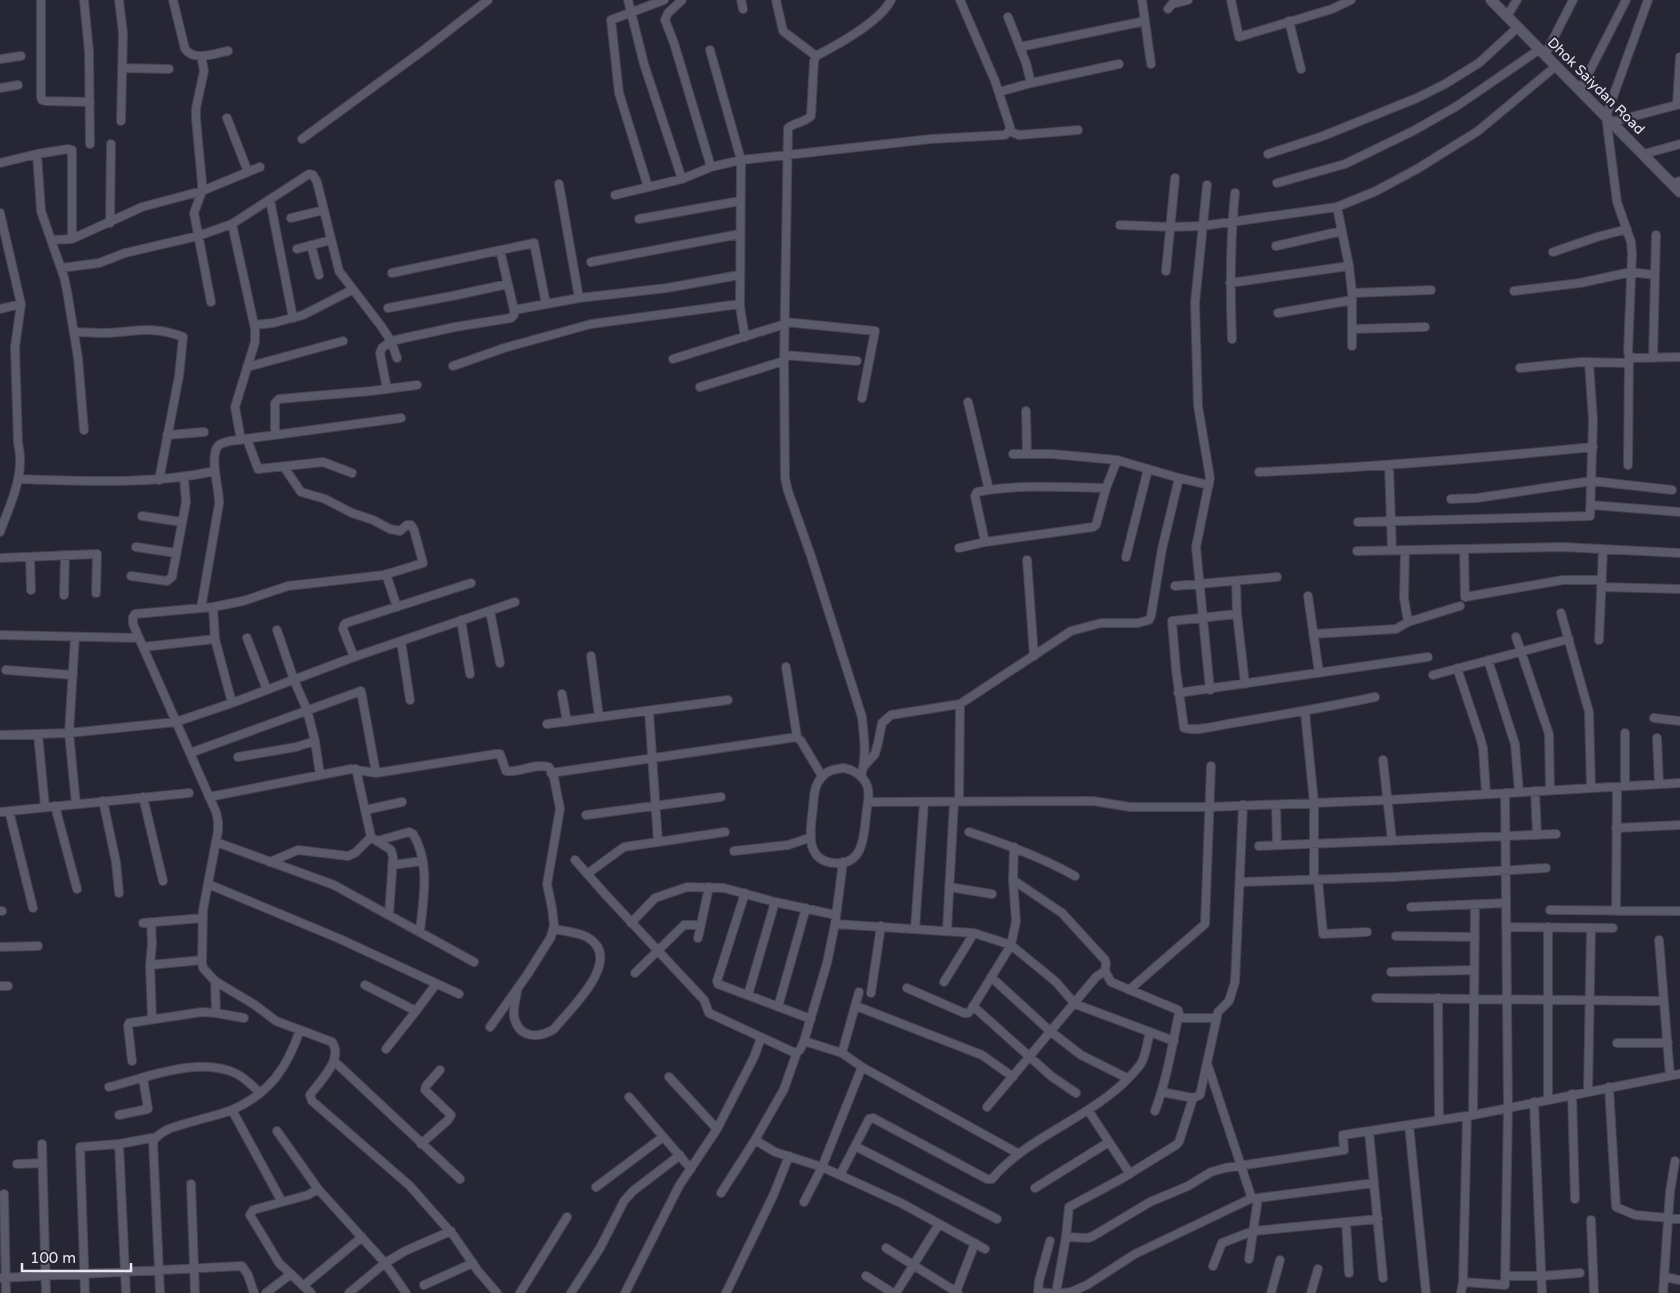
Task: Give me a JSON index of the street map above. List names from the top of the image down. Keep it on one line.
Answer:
{"streets":{"main road":["Dhok Saiydan Road"]},"scale_bar":"100 m"}
